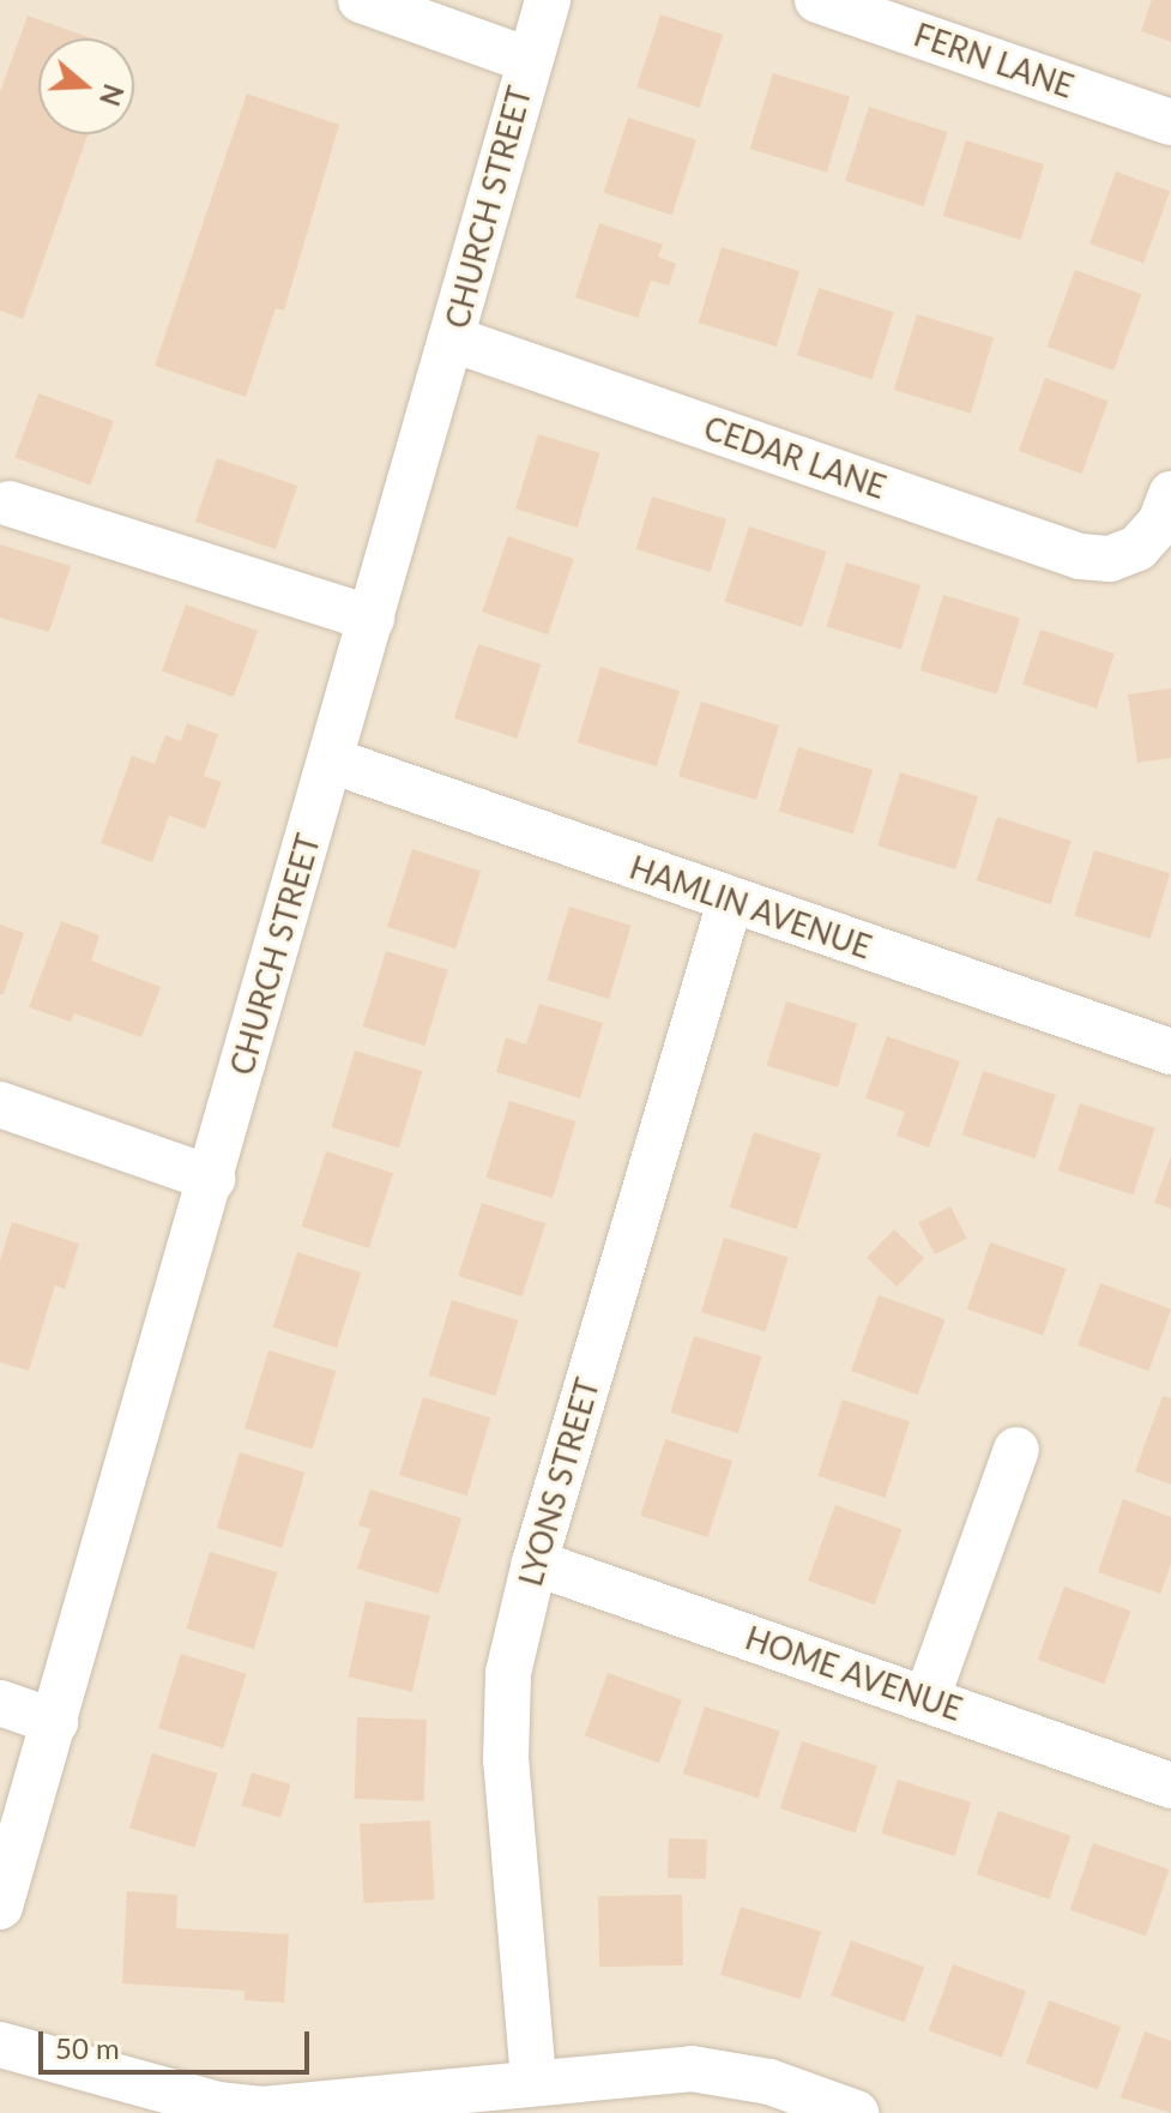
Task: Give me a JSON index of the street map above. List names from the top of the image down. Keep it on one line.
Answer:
{"streets":{"street":["FERN LANE","CHURCH STREET","CEDAR LANE","HAMLIN AVENUE","LYONS STREET","HOME AVENUE"]},"crossings":[["CHURCH STREET","CEDAR LANE"],["CHURCH STREET","HAMLIN AVENUE"],["HAMLIN AVENUE","LYONS STREET"],["LYONS STREET","HOME AVENUE"]],"scale_bar":"50 m","north":"right"}
